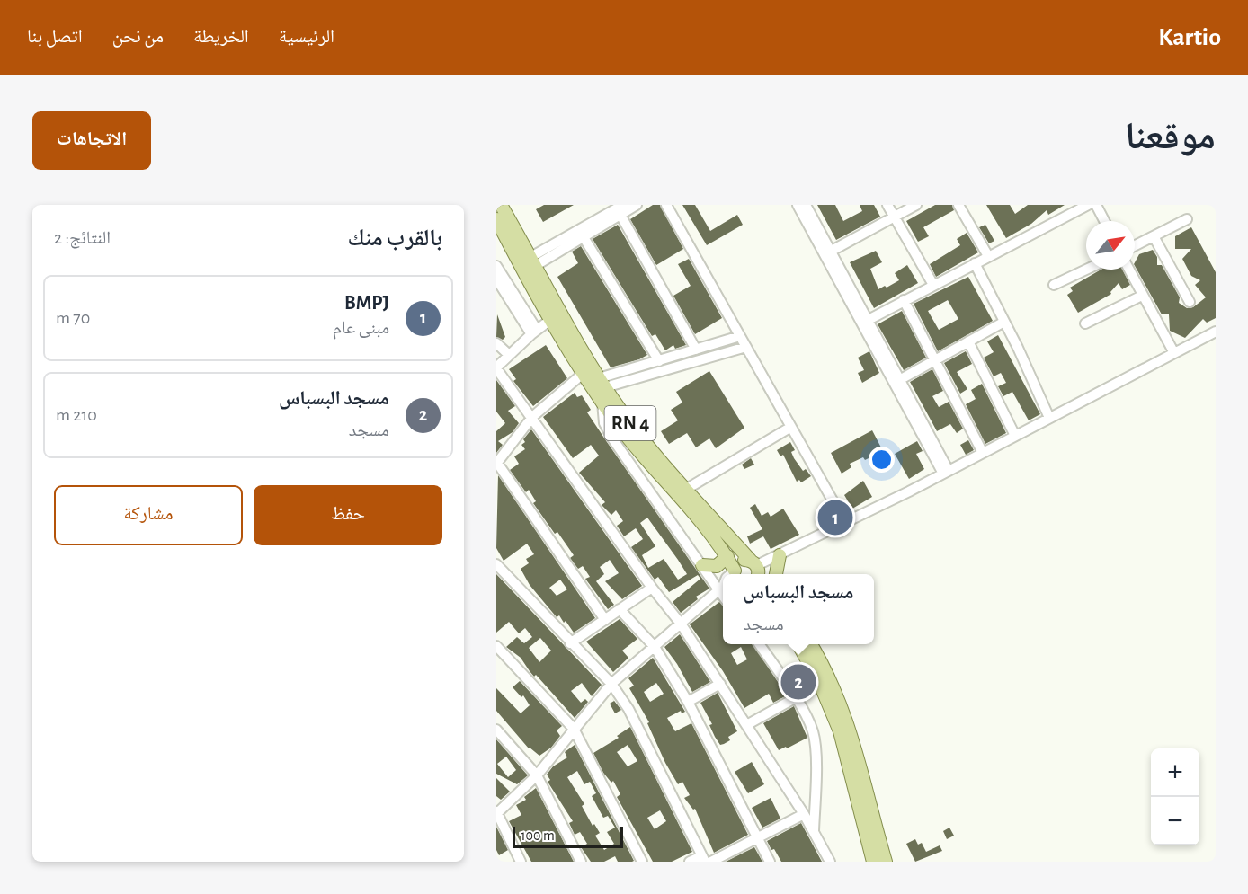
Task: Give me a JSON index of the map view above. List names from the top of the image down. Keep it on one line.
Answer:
{"streets":{"main road":["RN 4"]},"scale_bar":"100 m","north":"top right","page":{"header":"Kartio","nav":["الرئيسية","الخريطة","من نحن","اتصل بنا"],"title":"موقعنا","buttons":["الاتجاهات",["حفظ","مشاركة"]],"heading":["بالقرب منك","النتائج: 2"],"list":[{"mark":"1","name":"BMPJ","note":"مبنى عام","value":"70 m"},{"mark":"2","name":"مسجد البسباس","note":"مسجد","value":"210 m"}],"pins":["1","2"],"popup":["مسجد البسباس","مسجد"],"map_buttons":["+","−"],"scale":"100 m"}}
